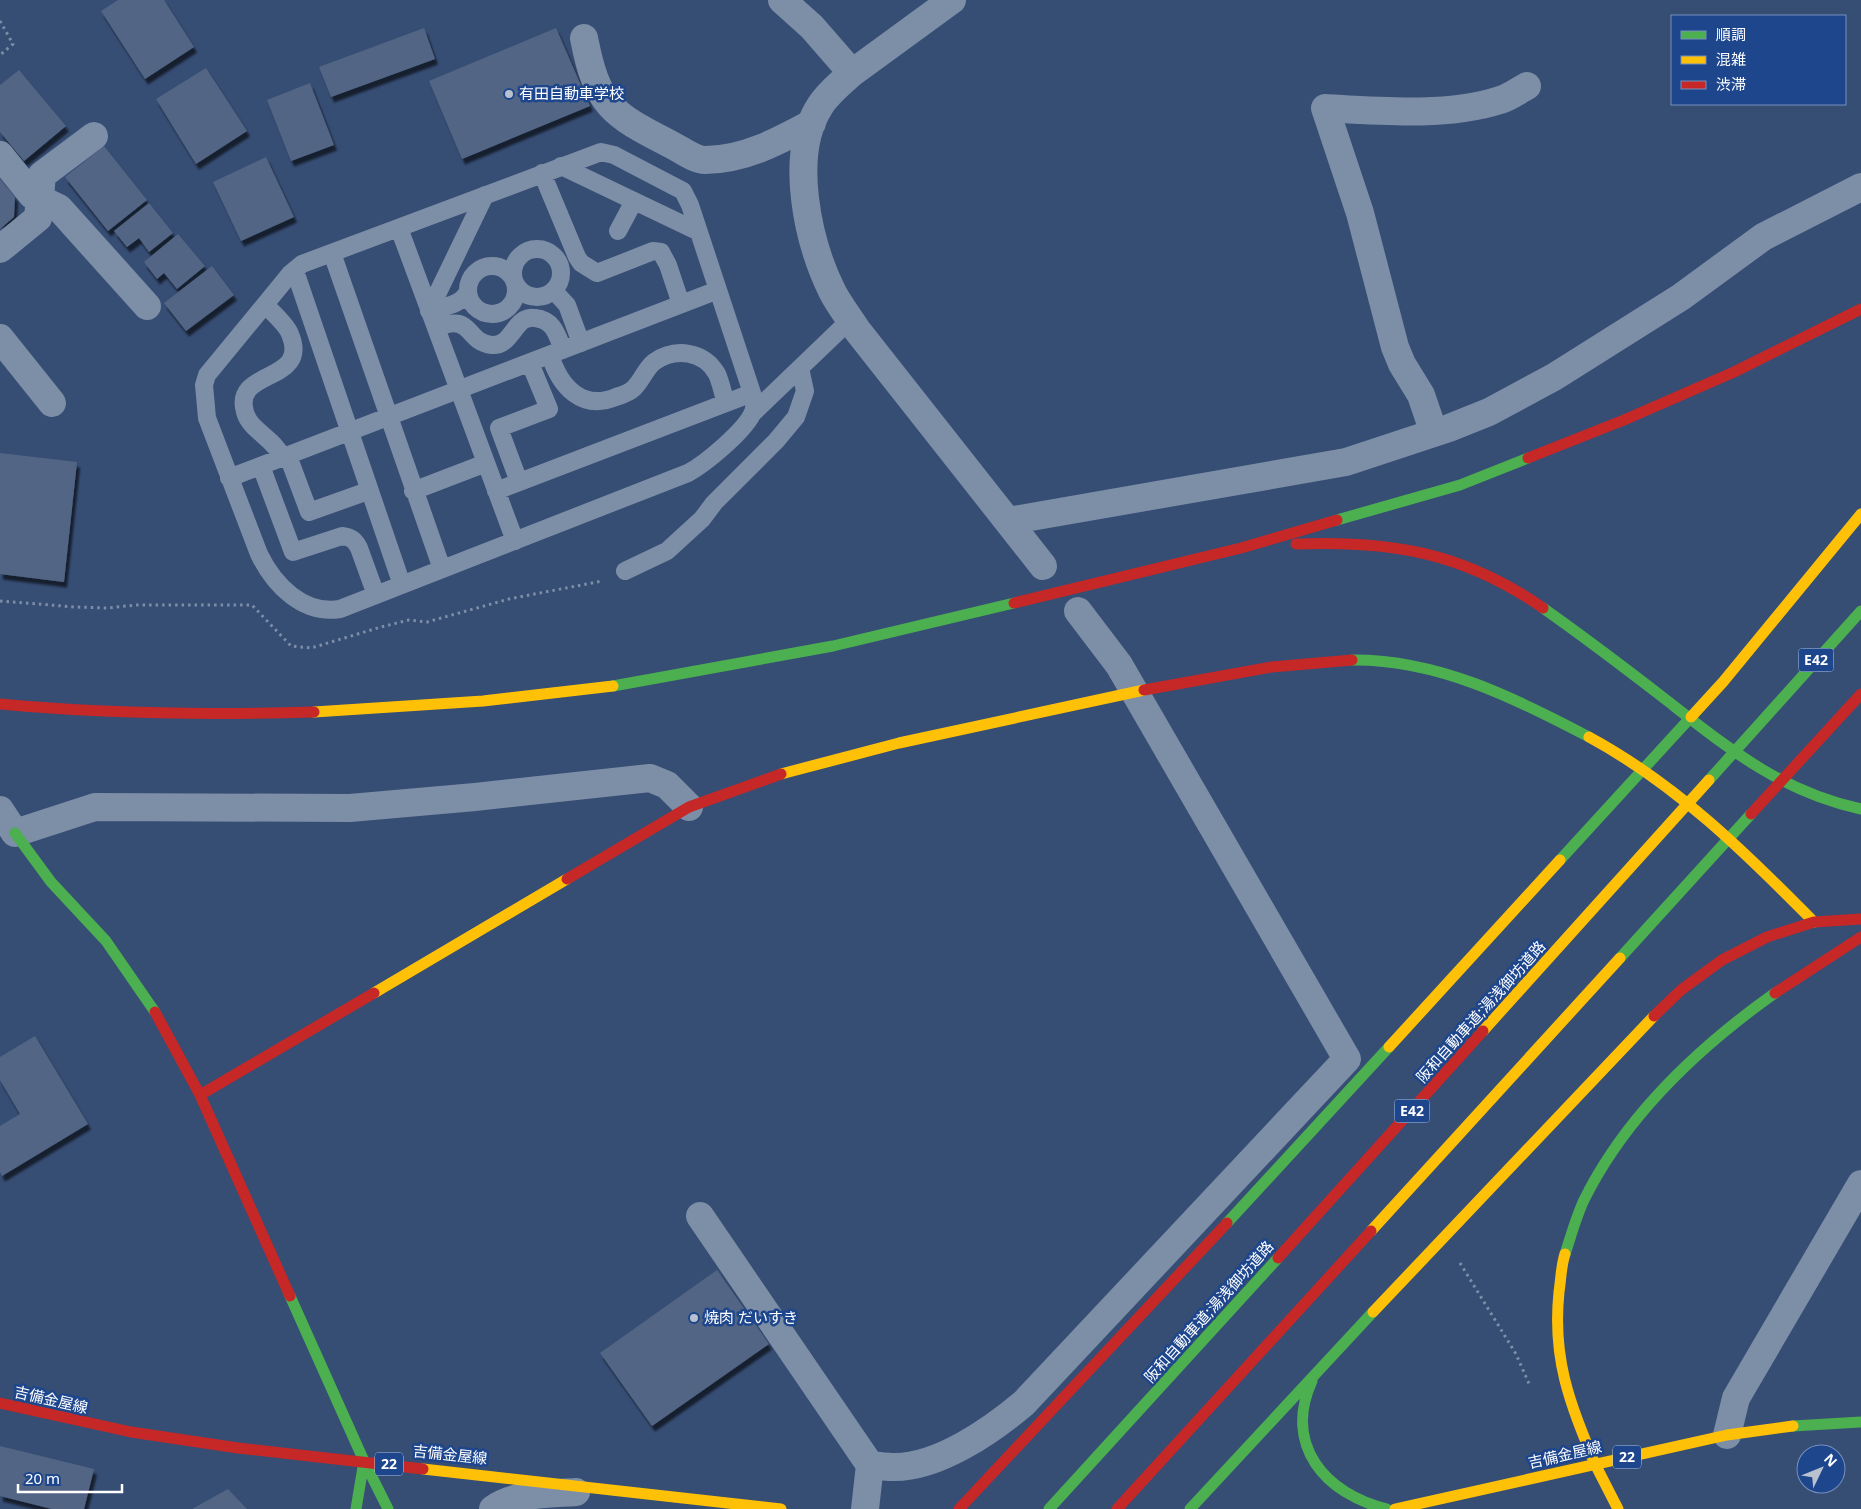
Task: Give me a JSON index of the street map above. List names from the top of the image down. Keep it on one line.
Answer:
{"streets":{"main road":["E42","阪和自動車道;湯浅御坊道路","吉備金屋線","22"]},"places":["有田自動車学校","焼肉 だいすき"],"legend":["順調","混雑","渋滞"],"scale_bar":"20 m","north":"top right"}
